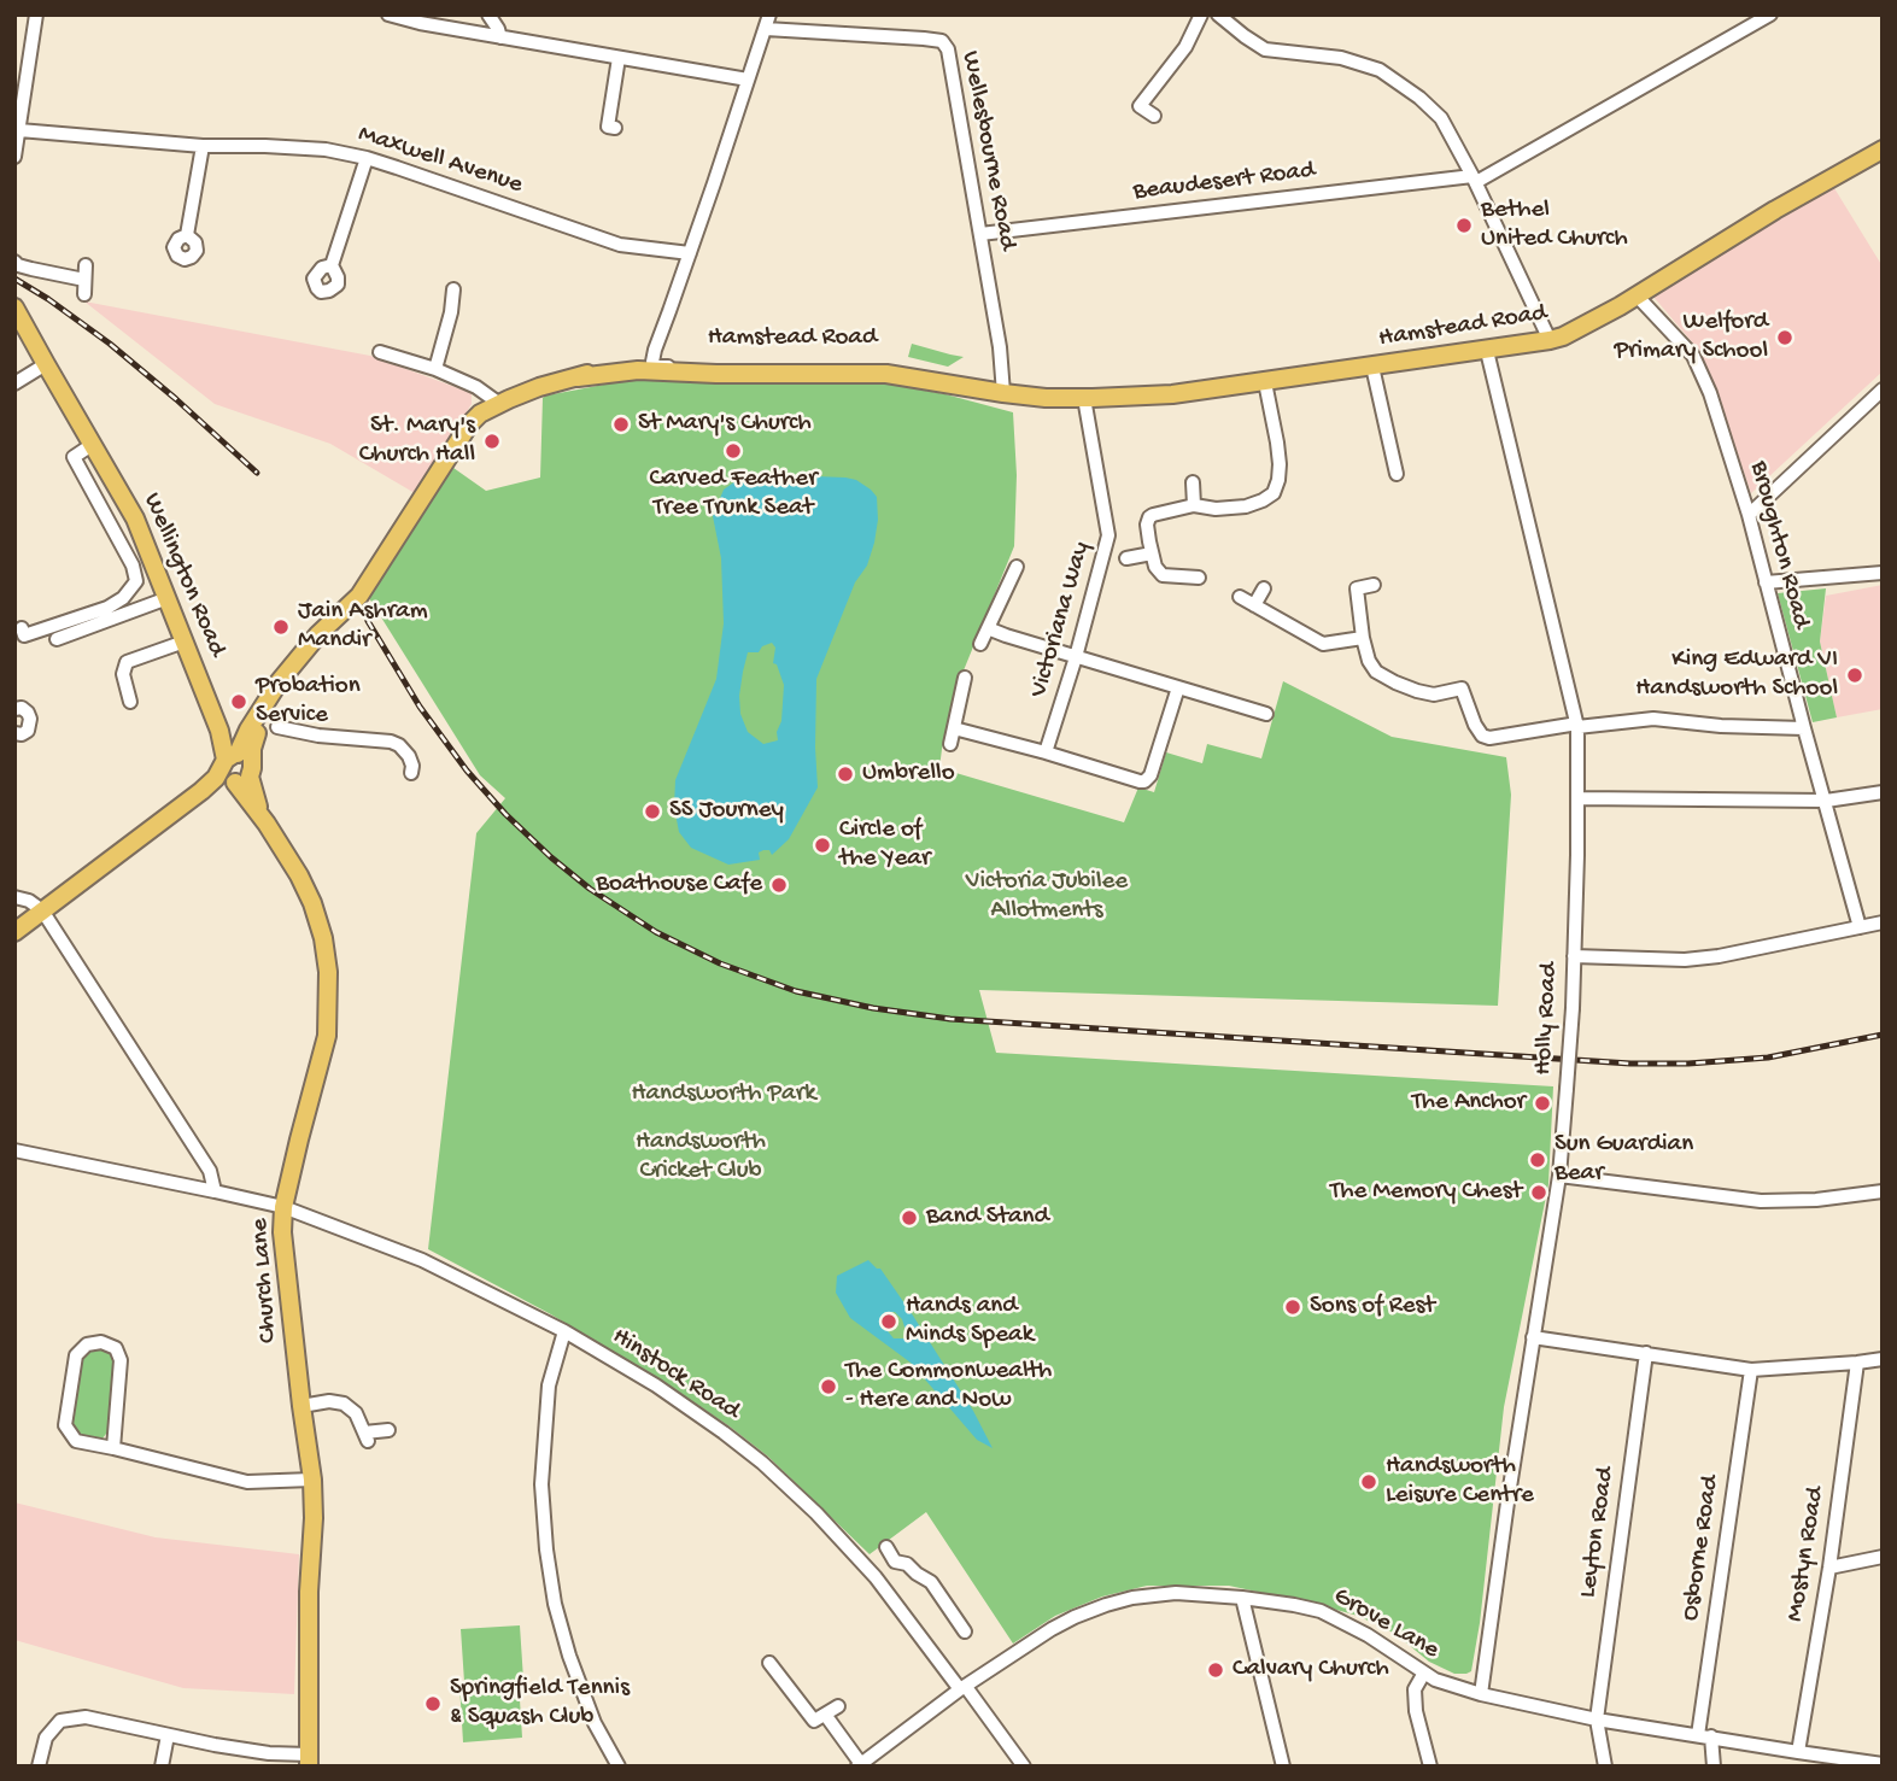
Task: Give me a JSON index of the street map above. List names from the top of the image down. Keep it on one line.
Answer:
{"streets":{"main road":["Hamstead Road","Wellington Road","Church Lane"],"street":["Wellesbourne Road","Maxwell Avenue","Beaudesert Road","Broughton Road","Victoriana Way","Holly Road","Hinstock Road","Leyton Road","Osborne Road","Mostyn Road","Grove Lane"]},"crossings":[["Wellesbourne Road","Beaudesert Road"],["Wellesbourne Road","Hamstead Road"],["Hamstead Road","Broughton Road"],["Hamstead Road","Wellington Road"],["Hamstead Road","Victoriana Way"],["Hamstead Road","Holly Road"],["Hamstead Road","Church Lane"],["Wellington Road","Church Lane"],["Holly Road","Grove Lane"],["Church Lane","Hinstock Road"],["Hinstock Road","Grove Lane"],["Leyton Road","Grove Lane"],["Osborne Road","Grove Lane"],["Mostyn Road","Grove Lane"]],"parks":["Victoria Jubilee Allotments","Handsworth Park","Handsworth Cricket Club"],"places":["Bethel United Church","Welford Primary School","St Mary's Church","St. Mary's Church Hall","Carved Feather Tree Trunk Seat","Jain Ashram Mandir","King Edward VI Handsworth School","Probation Service","Umbrello","SS Journey","Circle of the Year","Boathouse Cafe","The Anchor","Sun Guardian Bear","The Memory Chest","Band Stand","Sons of Rest","Hands and Minds Speak","The Commonwealth - Here and Now","Handsworth Leisure Centre","Calvary Church","Springfield Tennis & Squash Club"]}
